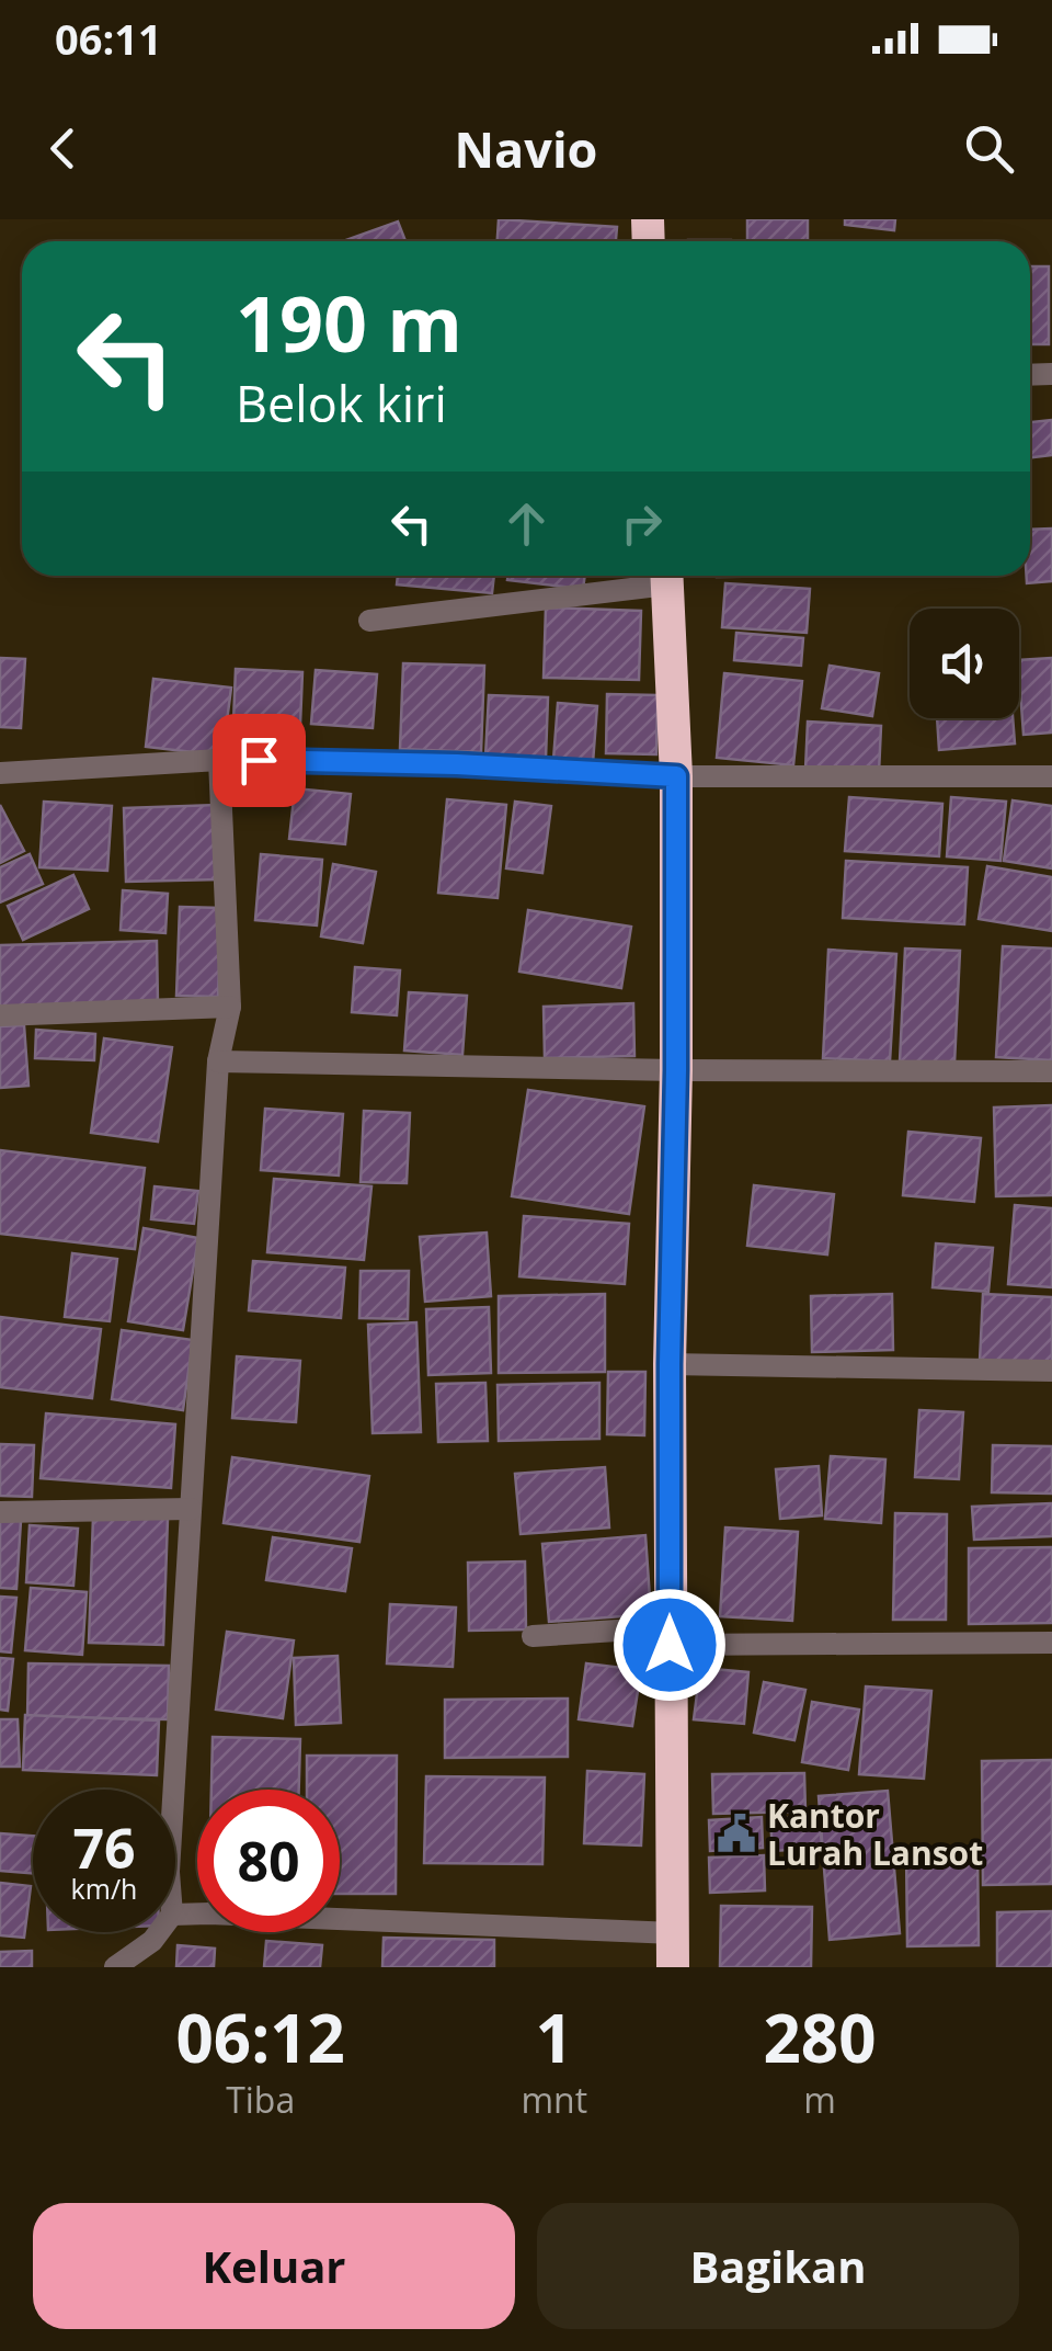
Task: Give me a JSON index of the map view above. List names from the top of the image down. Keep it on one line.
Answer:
{"places":{"public building":["Kantor Lurah Lansot"]},"page":{"status":"06:11","header":"Navio","turn":["190 m","Belok kiri"],"speed":"76 km/h","limit":"80","eta":["06:12","Tiba","1","mnt","280","m"],"buttons":["Keluar","Bagikan"]}}
